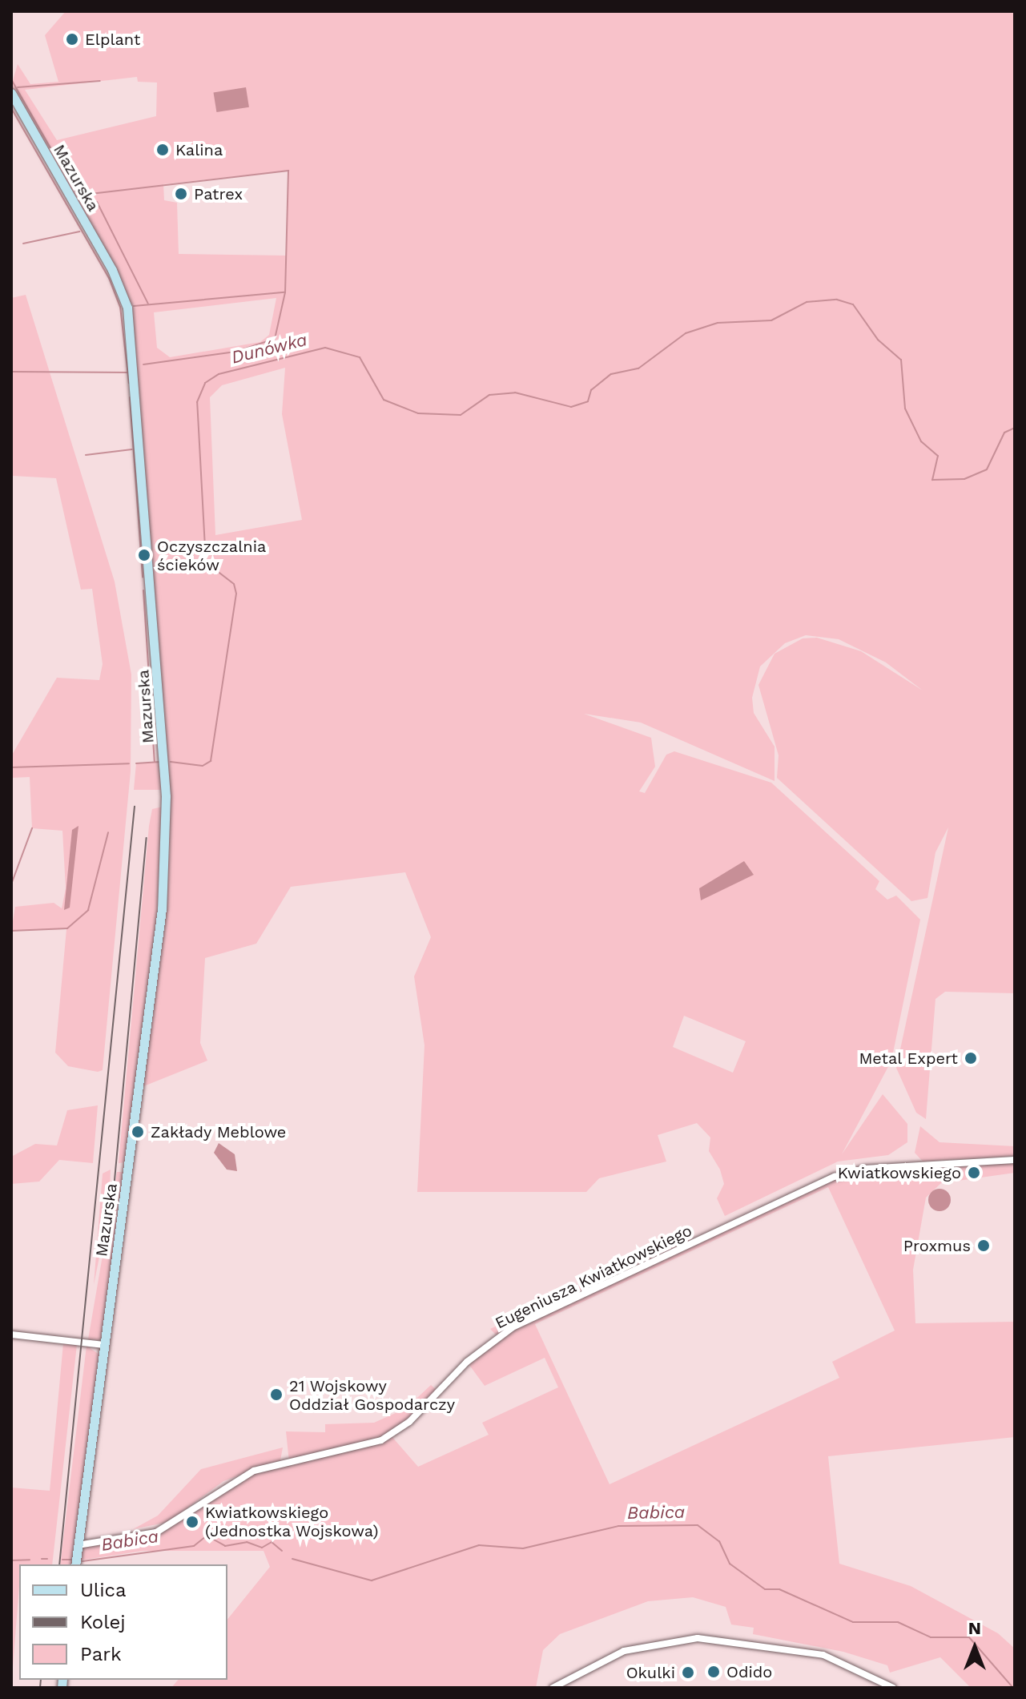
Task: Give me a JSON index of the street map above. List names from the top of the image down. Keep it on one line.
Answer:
{"streets":{"main road":["Mazurska"],"street":["Eugeniusza Kwiatkowskiego"]},"crossings":[["Mazurska","Eugeniusza Kwiatkowskiego"]],"water":["Dunówka","Babica"],"places":["Elplant","Kalina","Patrex","Oczyszczalnia ścieków","Metal Expert","Zakłady Meblowe","Kwiatkowskiego","Proxmus","21 Wojskowy Oddział Gospodarczy","Kwiatkowskiego (Jednostka Wojskowa)","Odido","Okulki"],"legend":["Ulica","Kolej","Park"],"north":"top"}
